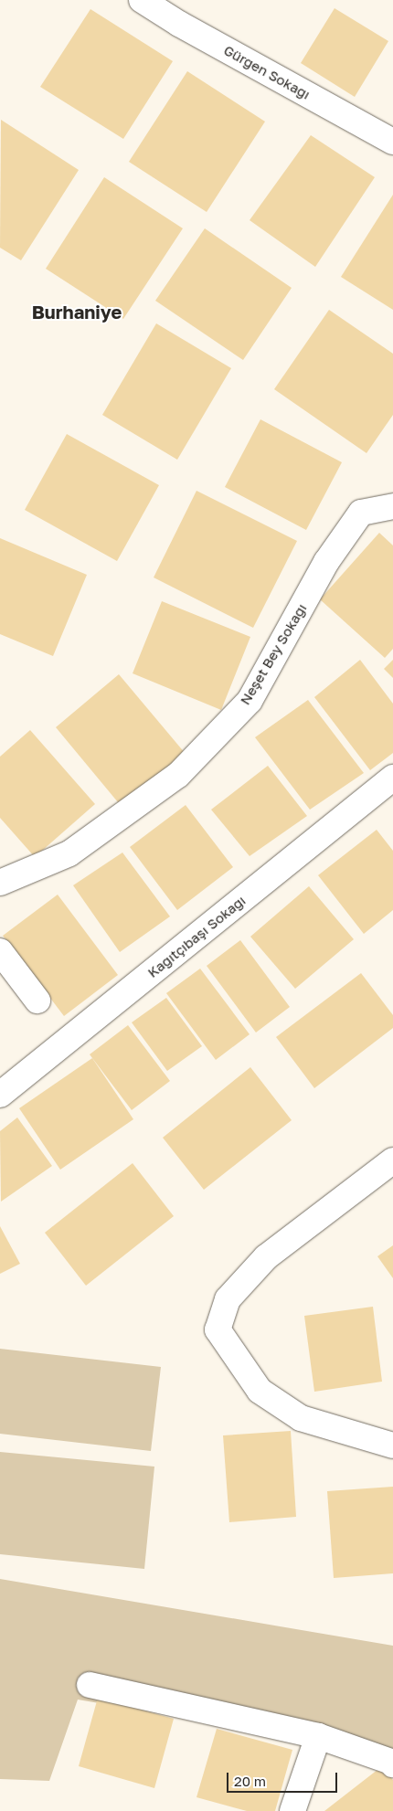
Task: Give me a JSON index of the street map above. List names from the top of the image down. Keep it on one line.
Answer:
{"streets":{"street":["Gürgen Sokağı","Neşet Bey Sokağı","Kağıtçıbaşı Sokağı"]},"districts":["Burhaniye"],"scale_bar":"20 m"}
